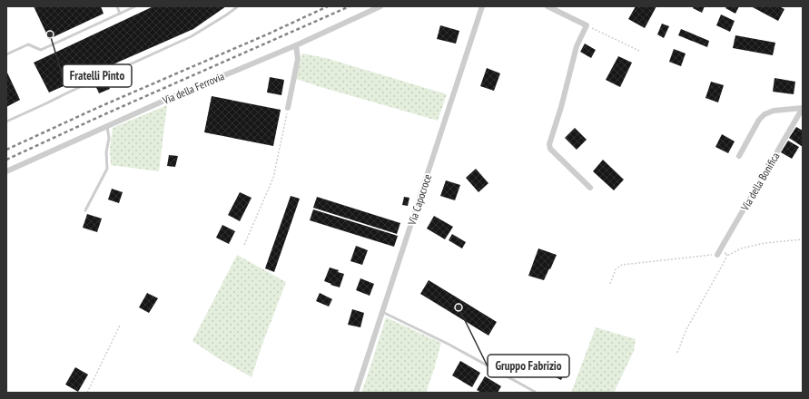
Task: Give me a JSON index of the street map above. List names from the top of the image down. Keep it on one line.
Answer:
{"streets":{"street":["Via della Ferrovia","Via della Bonifica","Via Capocroce"]},"places":["Fratelli Pinto","Gruppo Fabrizio"]}
